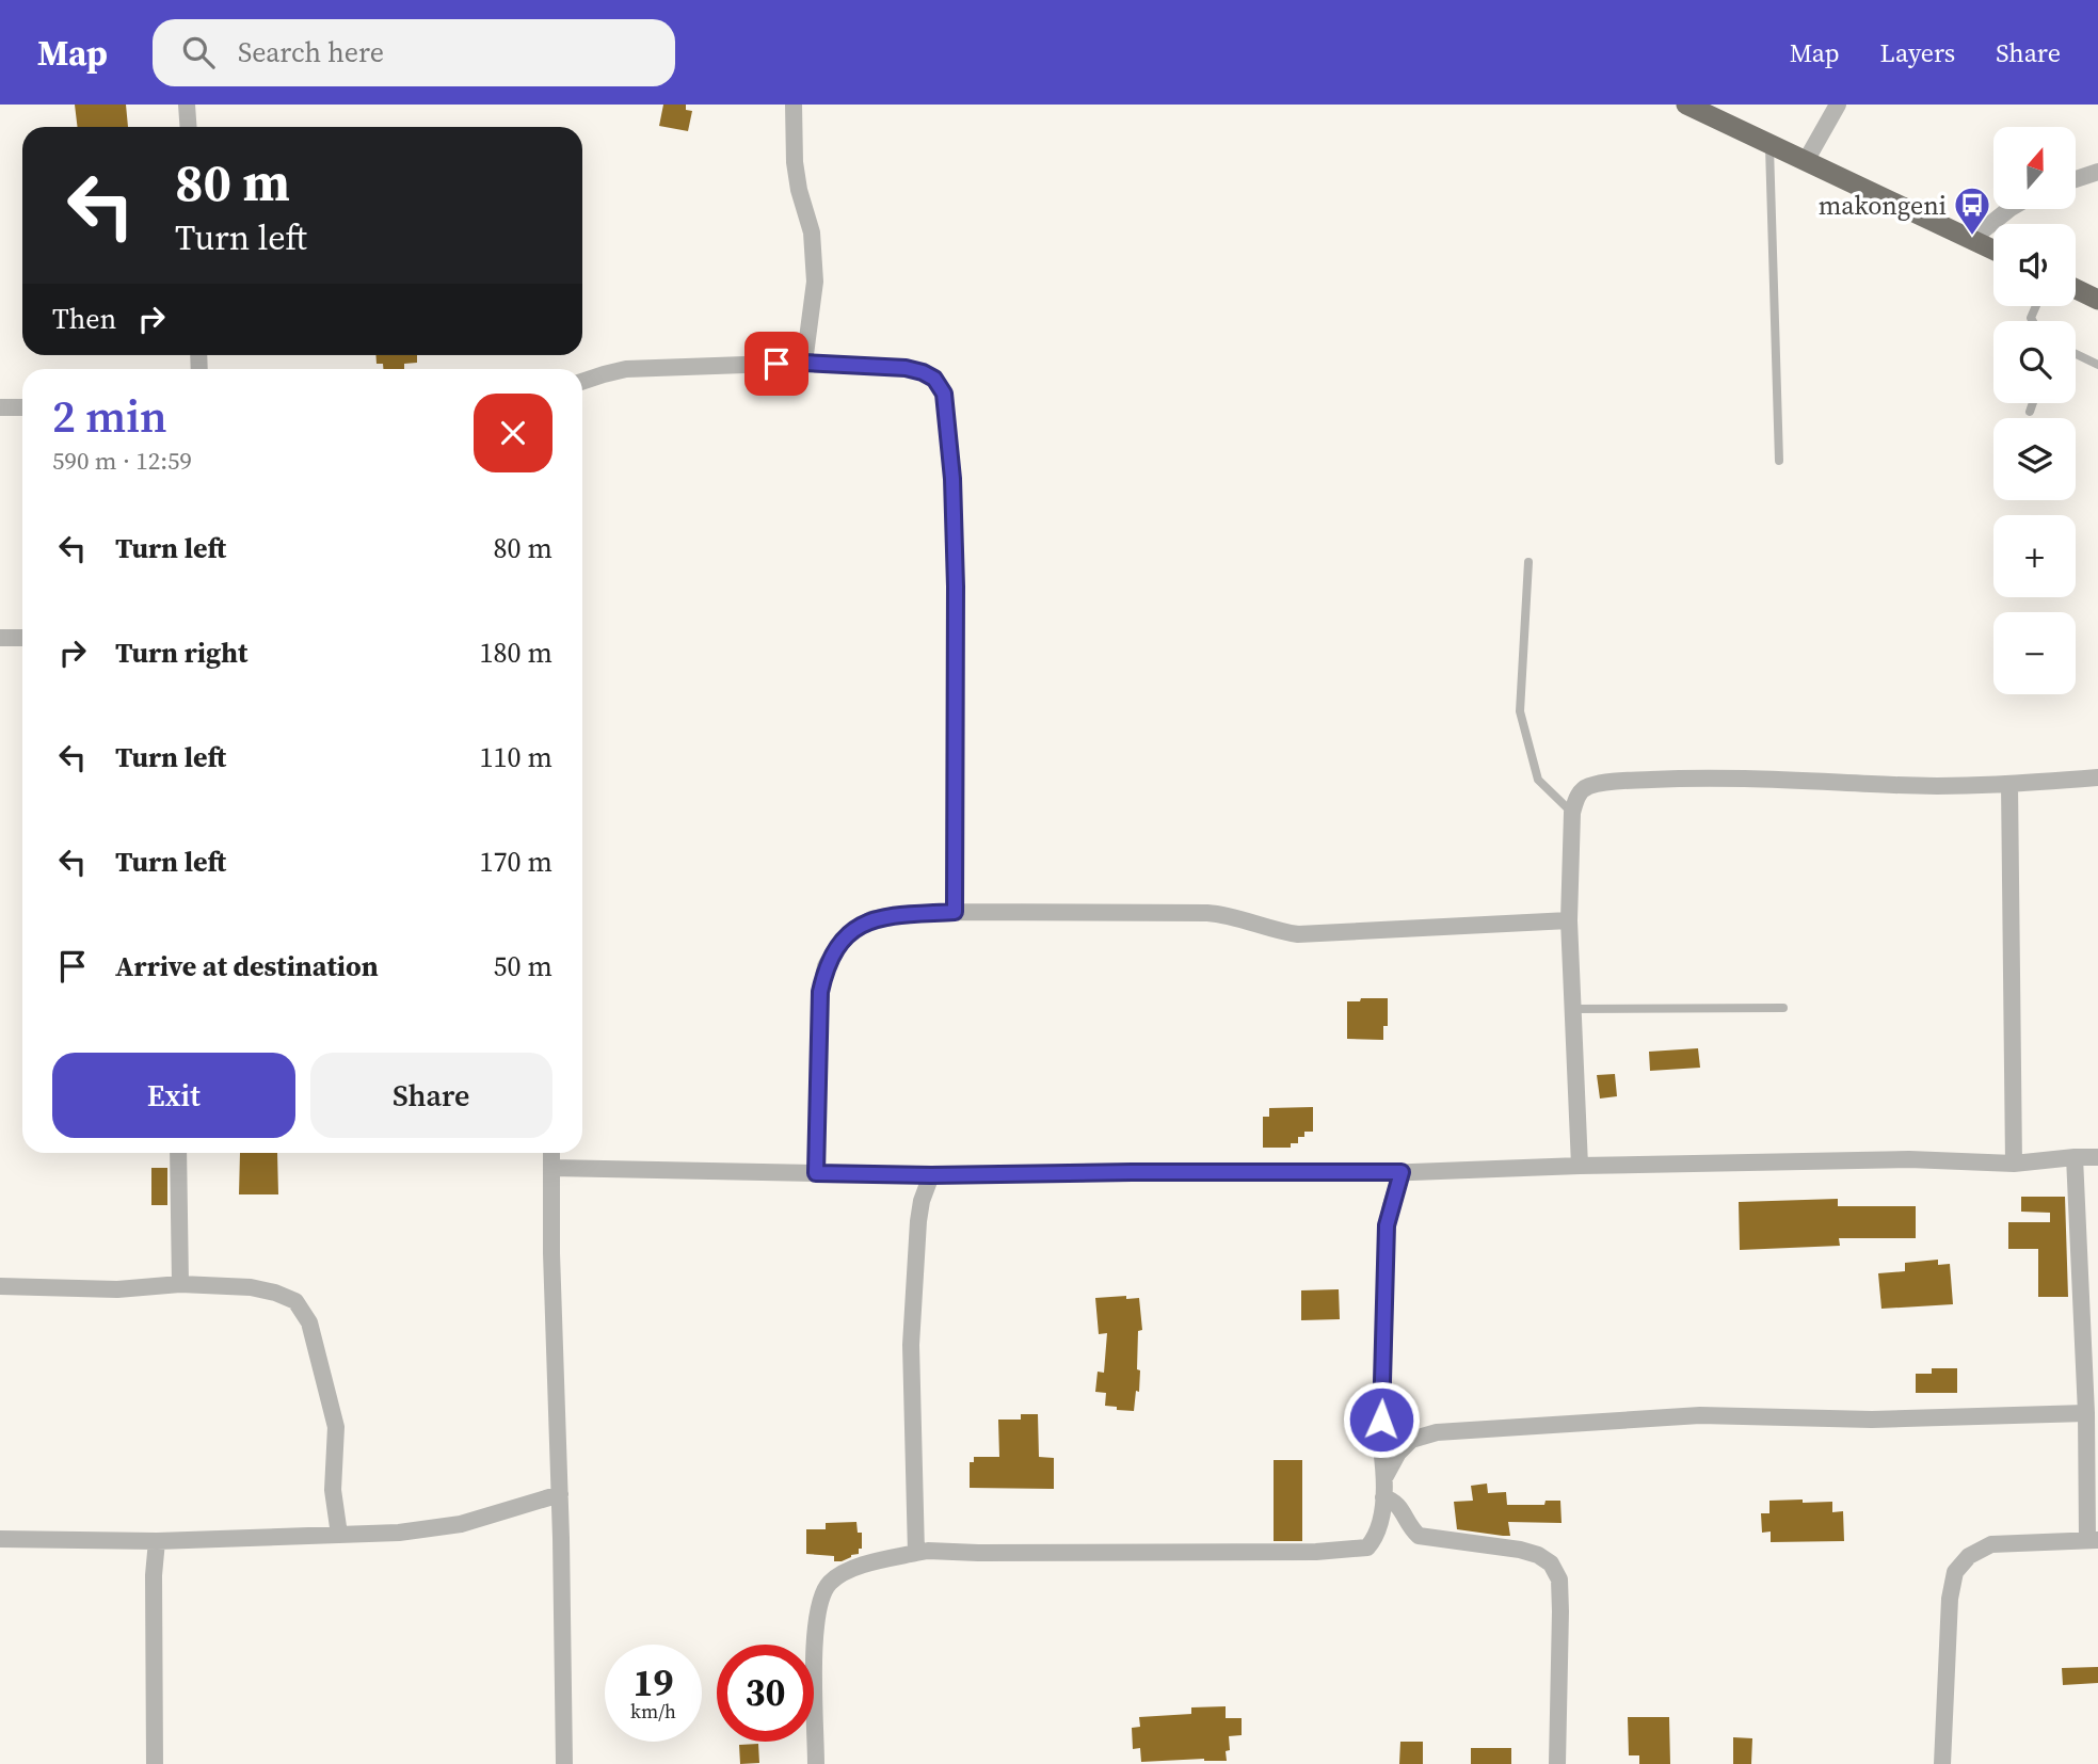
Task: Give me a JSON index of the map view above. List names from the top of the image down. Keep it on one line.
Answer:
{"places":{"bus stop":["makongeni"]},"north":"top","page":{"header":"Map","search":"Search here","nav":["Map","Layers","Share"],"map_buttons":["+","−"],"turn":["80 m","Turn left"],"then":"Then","heading":["2 min","590 m · 12:59"],"list":[{"name":"Turn left","value":"80 m"},{"name":"Turn right","value":"180 m"},{"name":"Turn left","value":"110 m"},{"name":"Turn left","value":"170 m"},{"name":"Arrive at destination","value":"50 m"}],"buttons":["Exit","Share"],"speed":"19 km/h","limit":"30"}}
